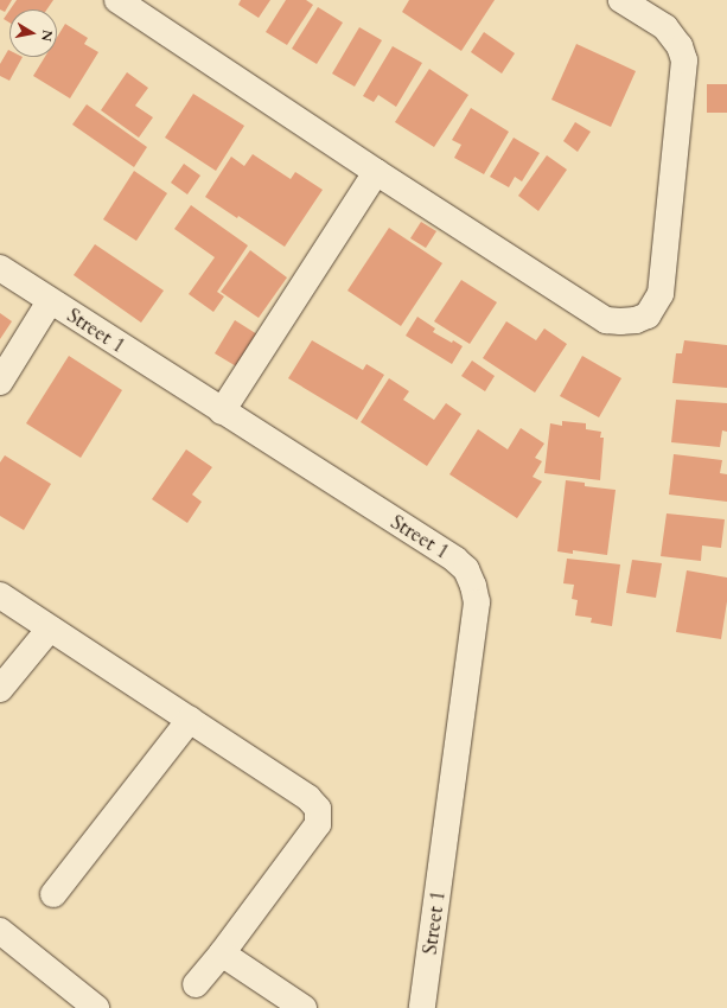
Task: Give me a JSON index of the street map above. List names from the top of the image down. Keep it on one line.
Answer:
{"streets":{"street":["Street 1"]},"north":"right"}
